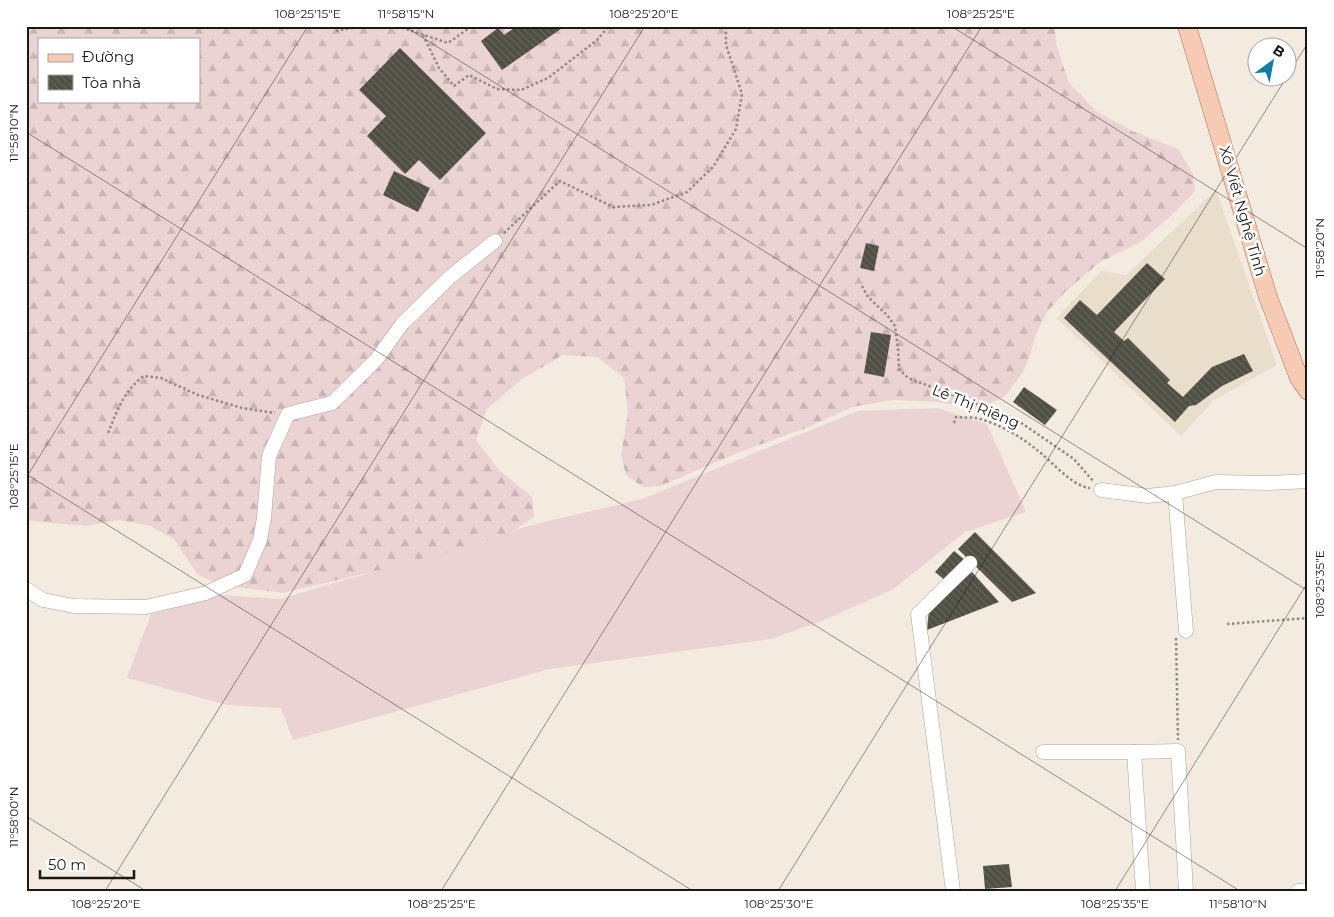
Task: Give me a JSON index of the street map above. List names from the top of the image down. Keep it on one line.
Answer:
{"streets":{"main road":["Xô Viết Nghệ Tỉnh"],"path":["Lê Thị Riêng"]},"legend":["Đường","Tòa nhà"],"scale_bar":"50 m","north":"top right","coordinates":["108°25'15\"E","11°58'15\"N","108°25'20\"E","108°25'25\"E","11°58'10\"N","11°58'20\"N","108°25'35\"E","11°58'00\"N","108°25'30\"E"]}
